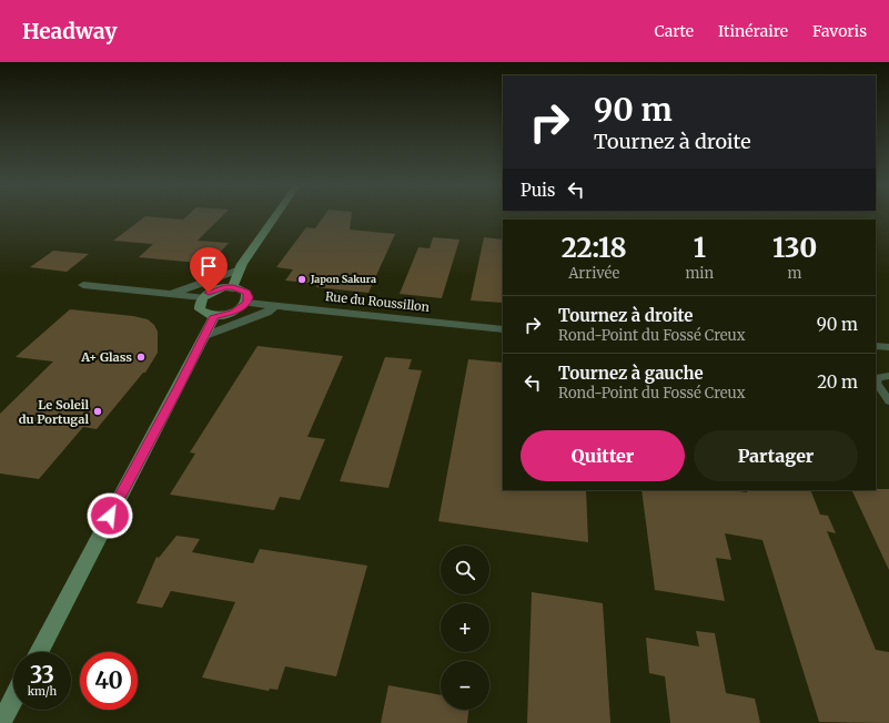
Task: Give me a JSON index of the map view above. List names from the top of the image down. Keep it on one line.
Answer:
{"streets":{"street":["Rue du Roussillon"]},"places":["Japon Sakura","A+ Glass","Le Soleil du Portugal"],"page":{"header":"Headway","nav":["Carte","Itinéraire","Favoris"],"turn":["90 m","Tournez à droite"],"then":"Puis","eta":["22:18","Arrivée","1","min","130","m"],"list":[{"name":"Tournez à droite","note":"Rond-Point du Fossé Creux","value":"90 m"},{"name":"Tournez à gauche","note":"Rond-Point du Fossé Creux","value":"20 m"}],"buttons":["Quitter","Partager"],"map_buttons":["+","−"],"speed":"33 km/h","limit":"40"}}
